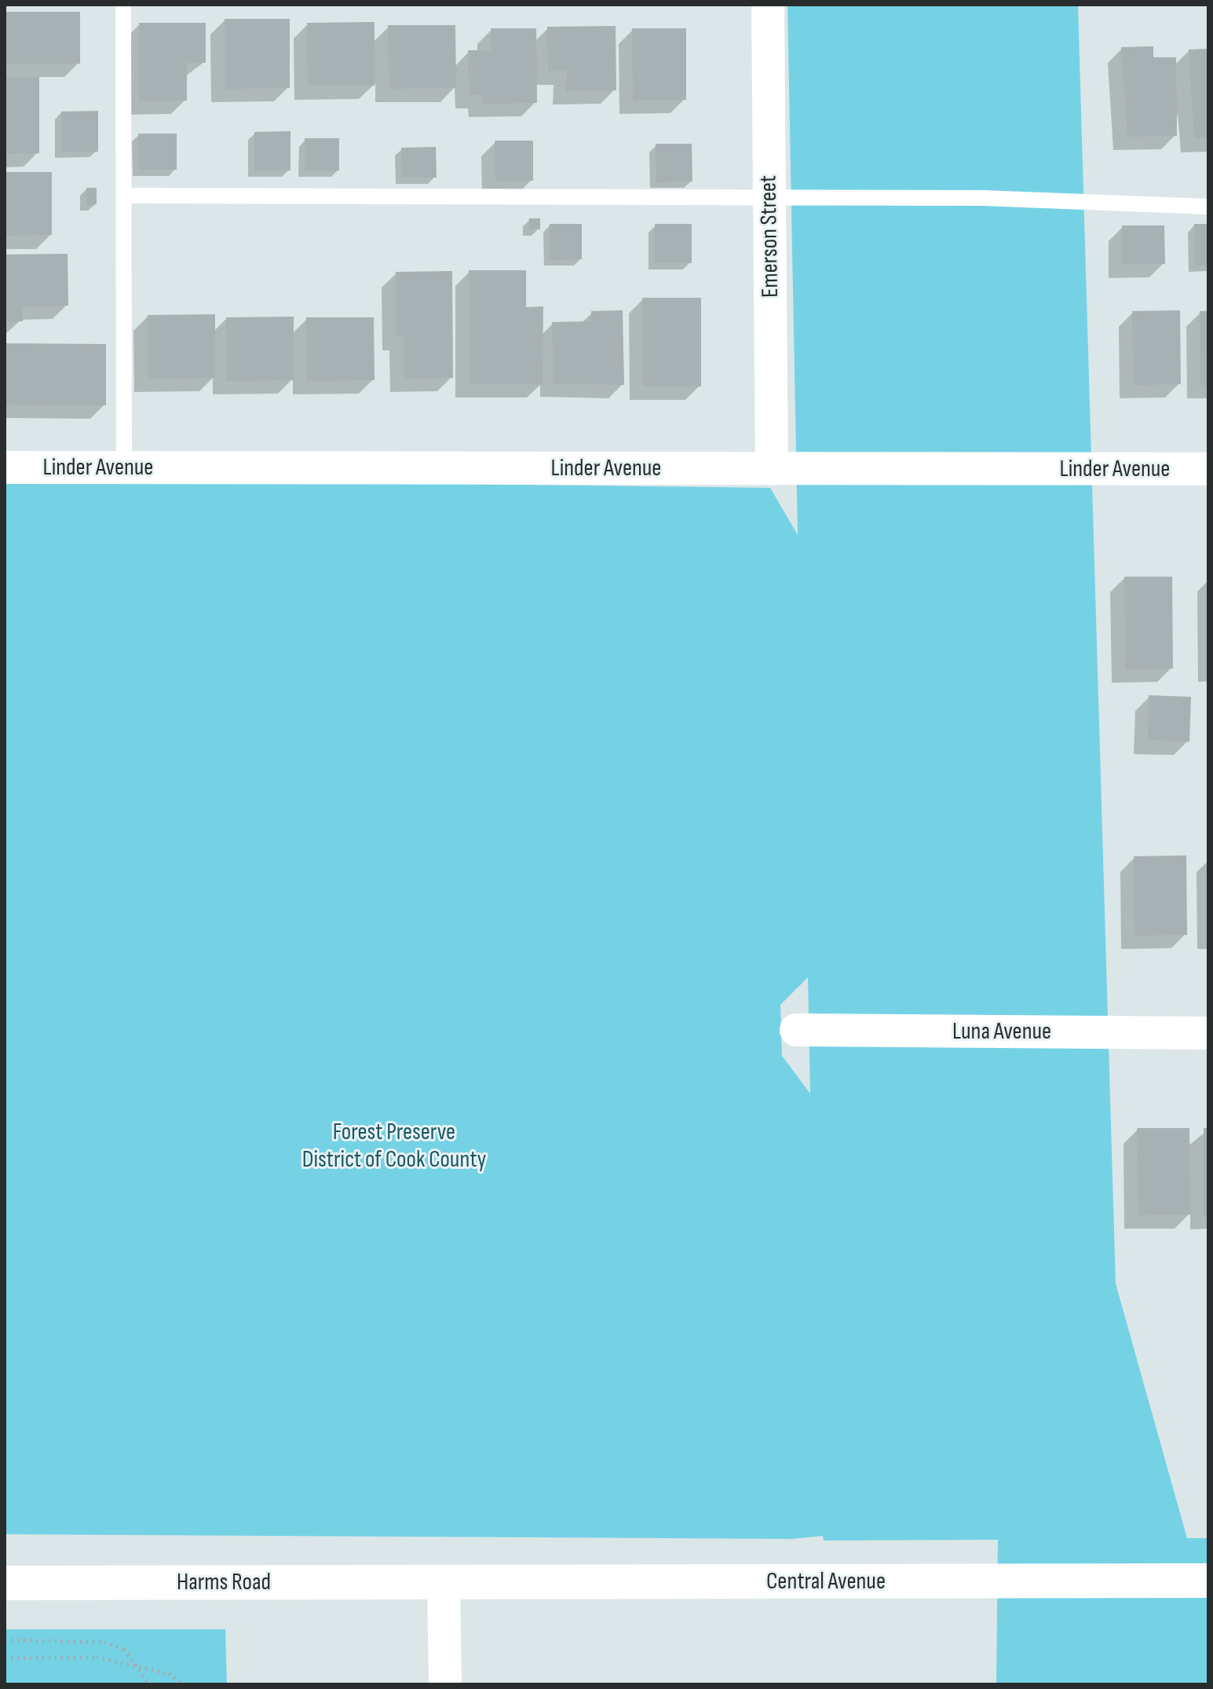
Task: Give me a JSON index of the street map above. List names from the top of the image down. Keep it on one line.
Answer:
{"streets":{"main road":["Central Avenue","Harms Road"],"street":["Emerson Street","Linder Avenue","Luna Avenue"]},"crossings":[["Emerson Street","Linder Avenue"],["Central Avenue","Harms Road"]],"parks":["Forest Preserve District of Cook County"]}
